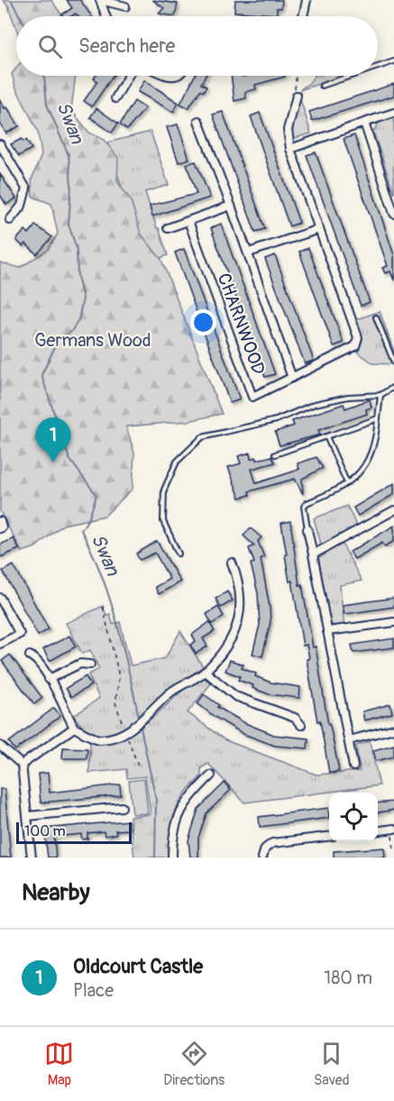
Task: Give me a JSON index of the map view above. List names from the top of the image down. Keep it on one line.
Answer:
{"streets":{"street":["CHARNWOOD"]},"water":["Swan"],"parks":["Germans Wood"],"scale_bar":"100 m","page":{"search":"Search here","pins":"1","scale":"100 m","heading":"Nearby","list":[{"mark":"1","name":"Oldcourt Castle","note":"Place","value":"180 m"}],"nav":["Map","Directions","Saved"]}}
